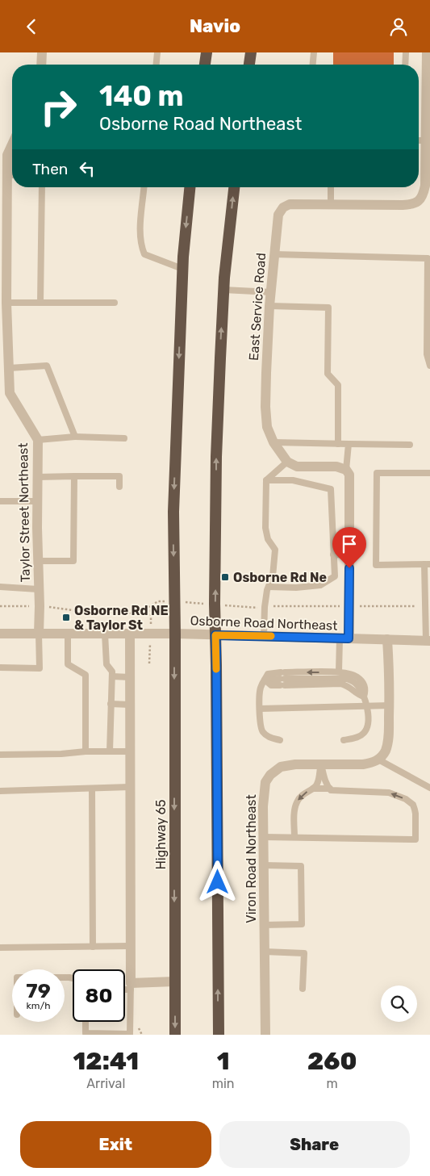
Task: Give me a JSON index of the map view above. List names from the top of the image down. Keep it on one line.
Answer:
{"streets":{"highway":["Highway 65"],"street":["East Service Road","Taylor Street Northeast","Osborne Road Northeast","Viron Road Northeast"]},"crossings":[["Taylor Street Northeast","Osborne Road Northeast"],["Osborne Road Northeast","Highway 65"]],"places":{"transit":["Osborne Rd Ne","Osborne Rd NE & Taylor St"]},"page":{"header":"Navio","turn":["140 m","Osborne Road Northeast"],"then":"Then","speed":"79 km/h","limit":"80","eta":["12:41","Arrival","1","min","260","m"],"buttons":["Exit","Share"]}}
